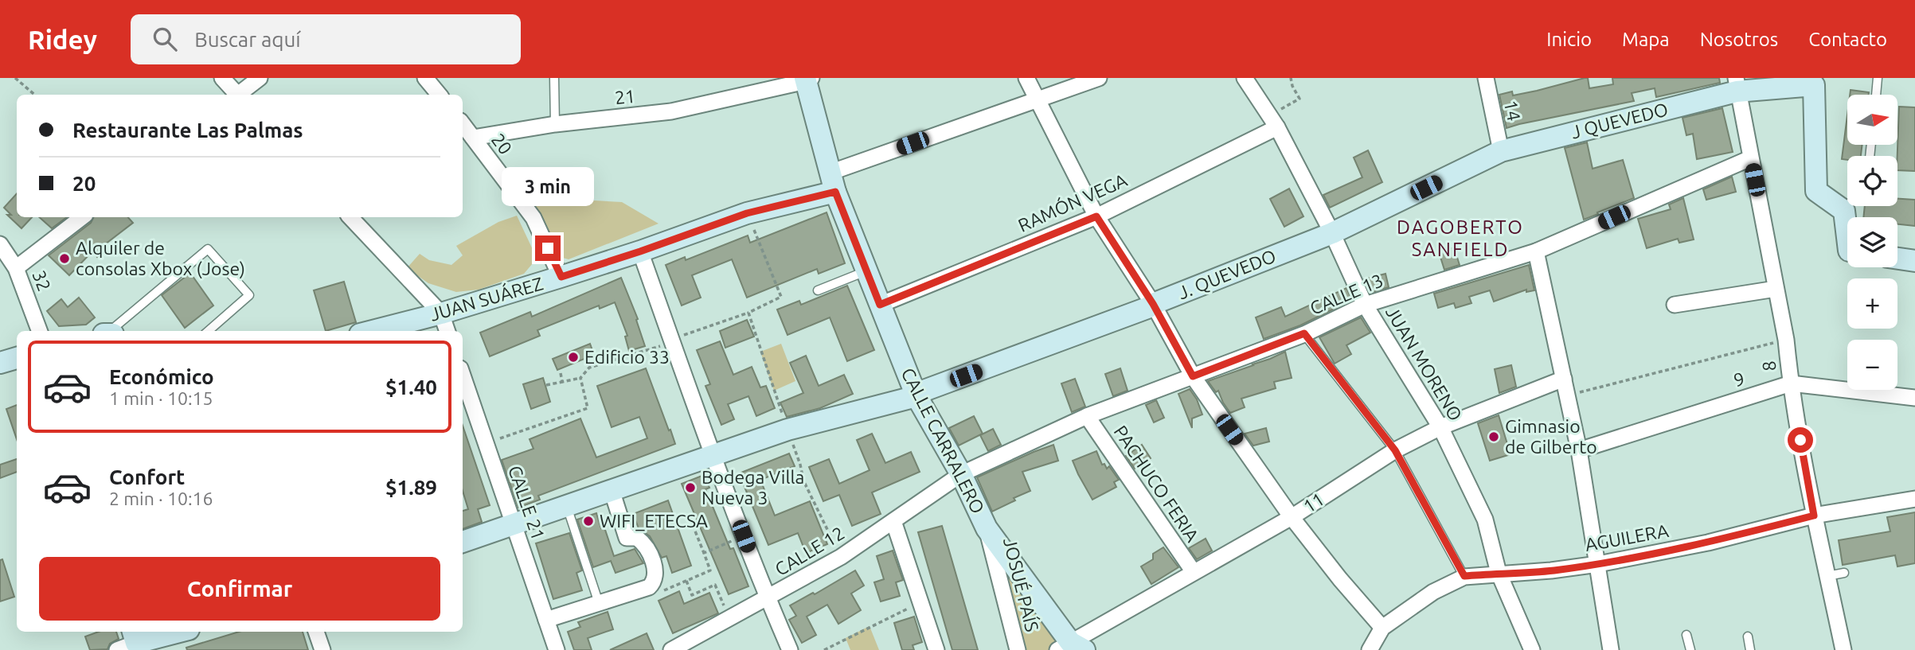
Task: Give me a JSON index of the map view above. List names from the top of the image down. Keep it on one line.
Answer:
{"streets":{"street":["21","14","J QUEVEDO","20","RAMÓN VEGA","J. QUEVEDO","32","CALLE 13","JUAN SUÁREZ","JUAN MORENO","8","9","CALLE CARRALERO","PACHUCO FERIA","CALLE 21","11","AGUILERA","CALLE 12","JOSUÉ PAÍS"]},"crossings":[["21","20"],["21","CALLE CARRALERO"],["14","J QUEVEDO"],["14","J. QUEVEDO"],["J QUEVEDO","J. QUEVEDO"],["J QUEVEDO","8"],["20","JUAN SUÁREZ"],["RAMÓN VEGA","JUAN MORENO"],["RAMÓN VEGA","CALLE CARRALERO"],["J. QUEVEDO","JUAN MORENO"],["J. QUEVEDO","CALLE CARRALERO"],["J. QUEVEDO","CALLE 21"],["CALLE 13","JUAN MORENO"],["CALLE 13","8"],["CALLE 13","CALLE CARRALERO"],["CALLE 13","PACHUCO FERIA"],["CALLE 13","CALLE 12"],["JUAN SUÁREZ","CALLE CARRALERO"],["JUAN MORENO","11"],["JUAN MORENO","AGUILERA"],["8","9"],["8","AGUILERA"],["CALLE CARRALERO","11"],["CALLE CARRALERO","CALLE 12"],["CALLE CARRALERO","JOSUÉ PAÍS"],["PACHUCO FERIA","11"]],"districts":["DAGOBERTO SANFIELD"],"places":["Alquiler de consolas Xbox (Jose)","Edificio 33","Gimnasio de Gilberto","Bodega Villa Nueva 3","WIFI_ETECSA"],"north":"right","page":{"header":"Ridey","search":"Buscar aquí","nav":["Inicio","Mapa","Nosotros","Contacto"],"map_buttons":["+","−"],"banner":["Restaurante Las Palmas","20"],"bubble":"3 min","list":[{"name":"Económico","note":"1 min · 10:15","value":"$1.40"},{"name":"Confort","note":"2 min · 10:16","value":"$1.89"}],"buttons":"Confirmar"}}
